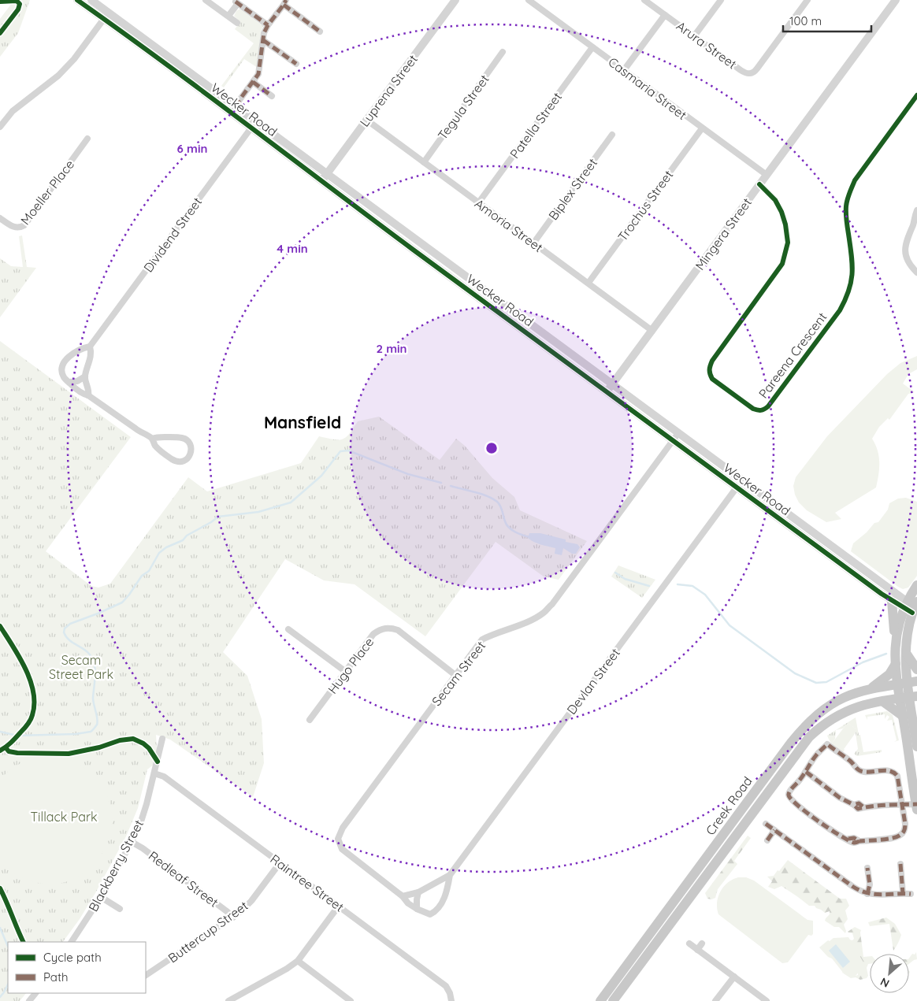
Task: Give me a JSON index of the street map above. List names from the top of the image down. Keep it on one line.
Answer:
{"streets":{"main road":["Creek Road"],"street":["Arura Street","Casmaria Street","Luprena Street","Tegula Street","Wecker Road","Patella Street","Biplex Street","Moeller Place","Trochus Street","Amoria Street","Mingera Street","Dividend Street","Pareena Crescent","Hugo Place","Secam Street","Devlan Street","Blackberry Street","Redleaf Street","Raintree Street","Buttercup Street"]},"crossings":[["Casmaria Street","Patella Street"],["Casmaria Street","Trochus Street"],["Casmaria Street","Mingera Street"],["Luprena Street","Wecker Road"],["Luprena Street","Amoria Street"],["Tegula Street","Amoria Street"],["Wecker Road","Mingera Street"],["Wecker Road","Dividend Street"],["Wecker Road","Secam Street"],["Wecker Road","Devlan Street"],["Patella Street","Amoria Street"],["Biplex Street","Amoria Street"],["Trochus Street","Amoria Street"],["Amoria Street","Mingera Street"],["Mingera Street","Pareena Crescent"],["Hugo Place","Secam Street"],["Secam Street","Devlan Street"],["Blackberry Street","Redleaf Street"],["Blackberry Street","Raintree Street"],["Redleaf Street","Buttercup Street"],["Raintree Street","Buttercup Street"]],"districts":["Mansfield"],"parks":["Secam Street Park","Tillack Park"],"legend":["Cycle path","Path"],"scale_bar":"100 m","north":"bottom left","rings":["6 min","4 min","2 min"]}
